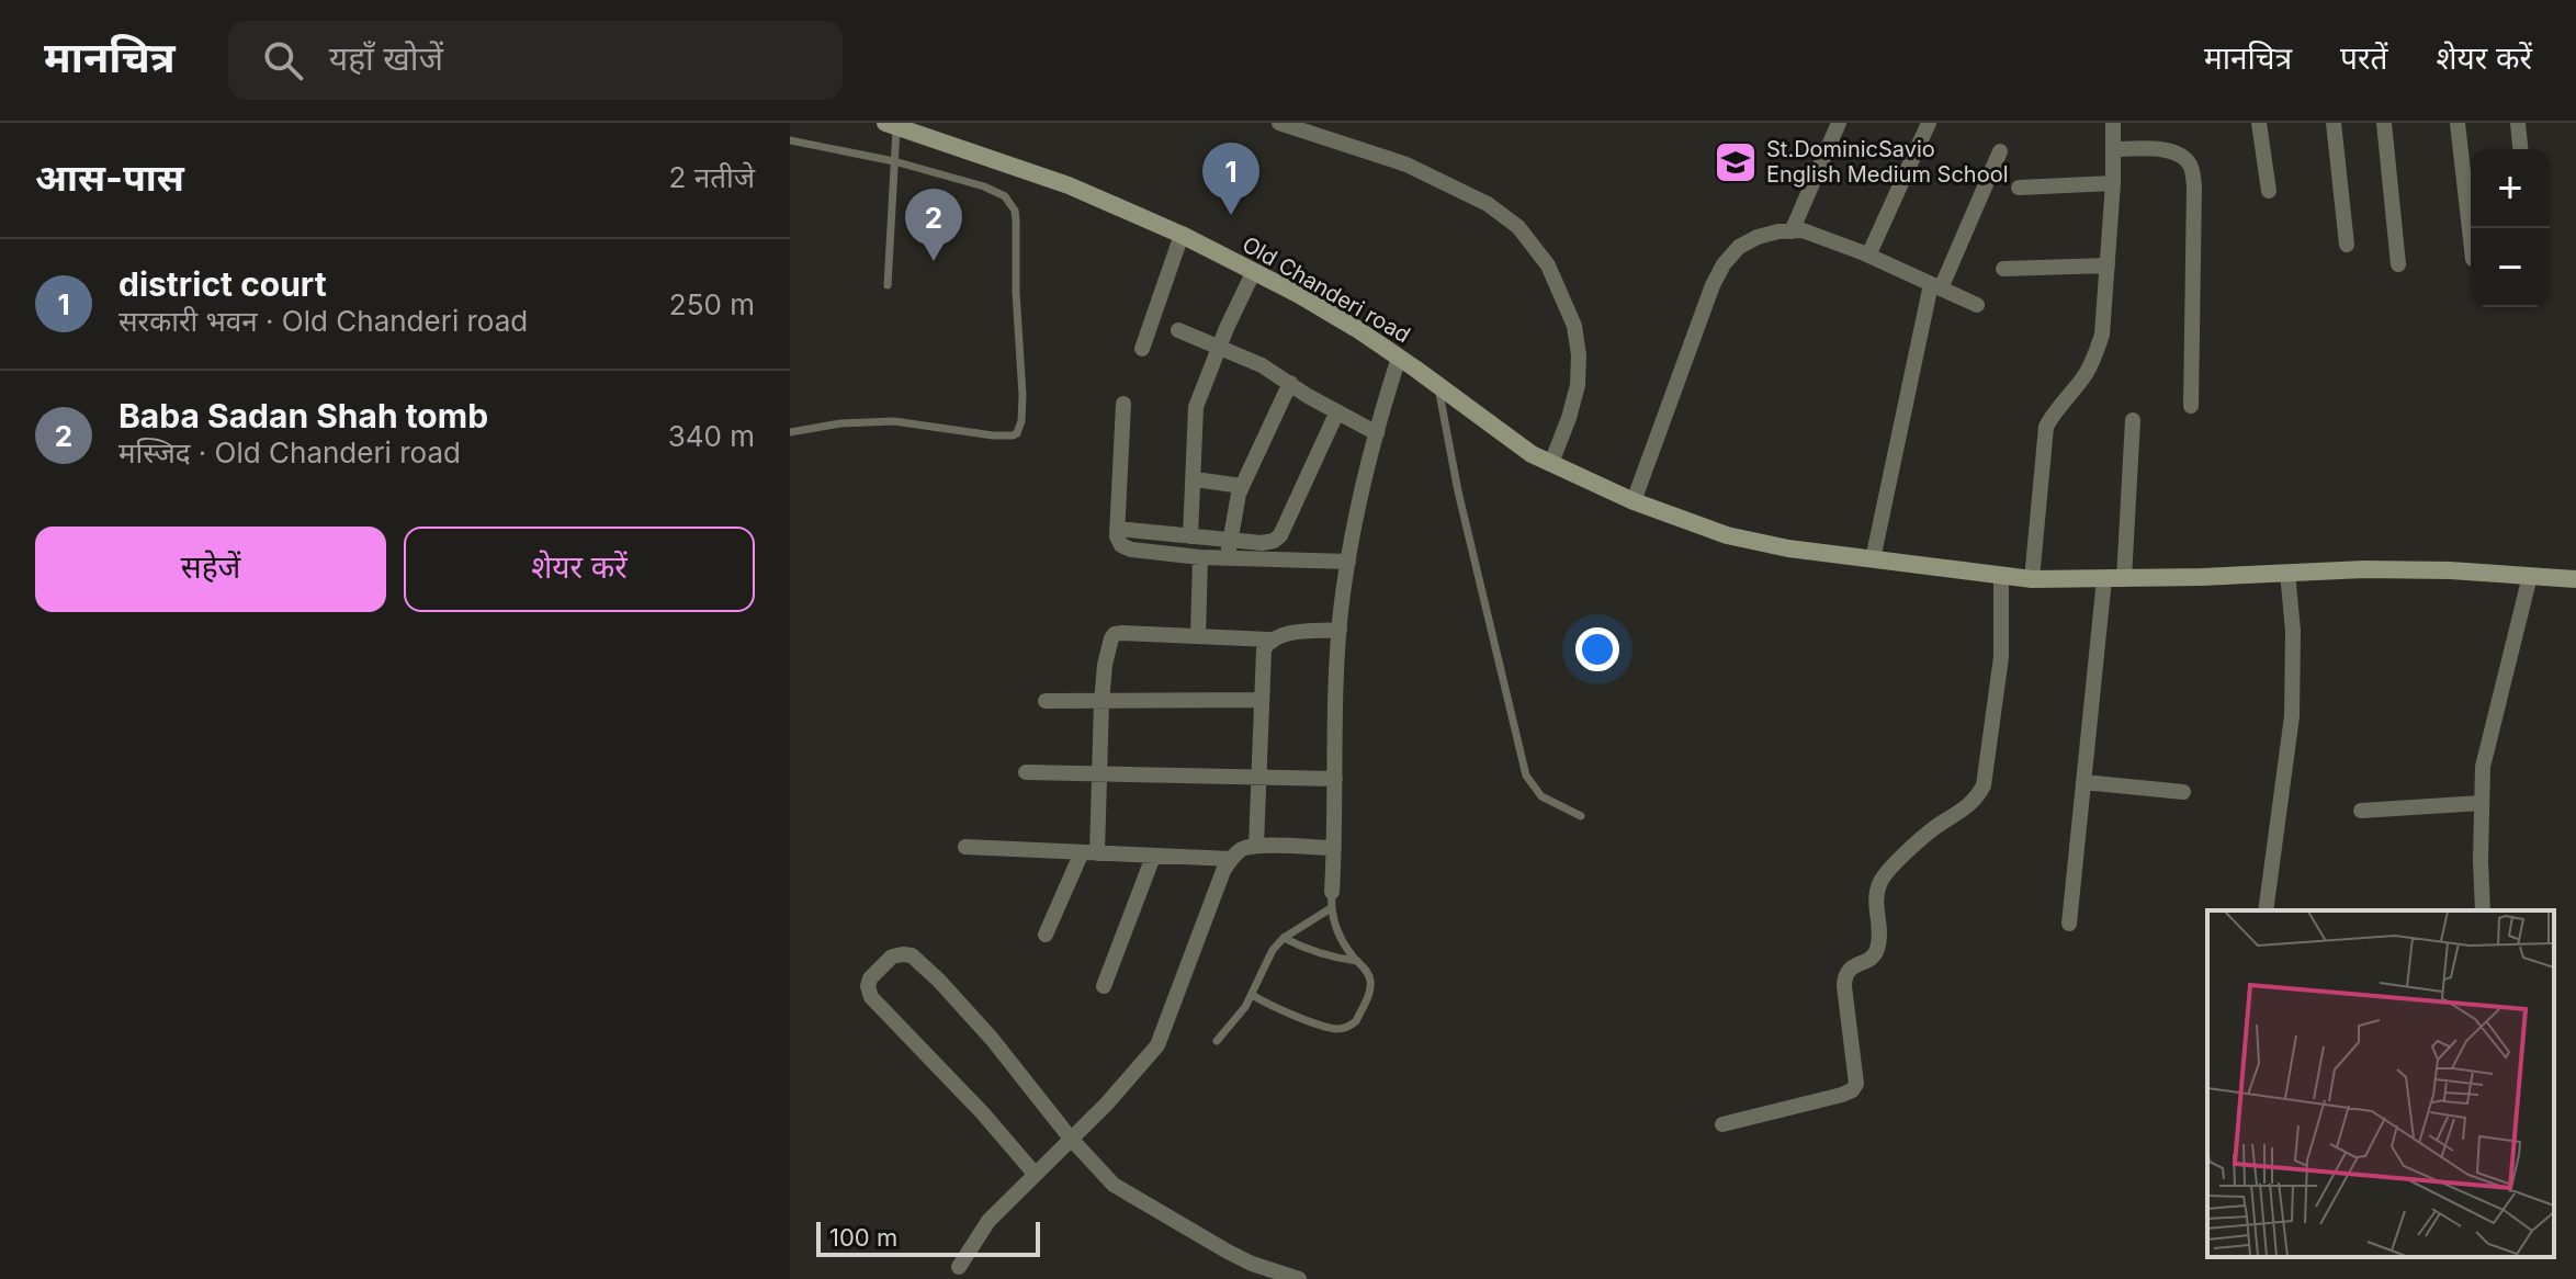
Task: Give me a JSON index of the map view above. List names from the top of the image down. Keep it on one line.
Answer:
{"streets":{"street":["Old Chanderi road"]},"places":{"school or university":["St.DominicSavio English Medium School"]},"scale_bar":"100 m","page":{"header":"मानचित्र","search":"यहाँ खोजें","nav":["मानचित्र","परतें","शेयर करें"],"heading":["आस-पास","2 नतीजे"],"pins":["1","2"],"map_buttons":["+","−"],"list":[{"mark":"1","name":"district court","note":"सरकारी भवन · Old Chanderi road","value":"250 m"},{"mark":"2","name":"Baba Sadan Shah tomb","note":"मस्जिद · Old Chanderi road","value":"340 m"}],"buttons":["सहेजें","शेयर करें"],"scale":"100 m"}}
